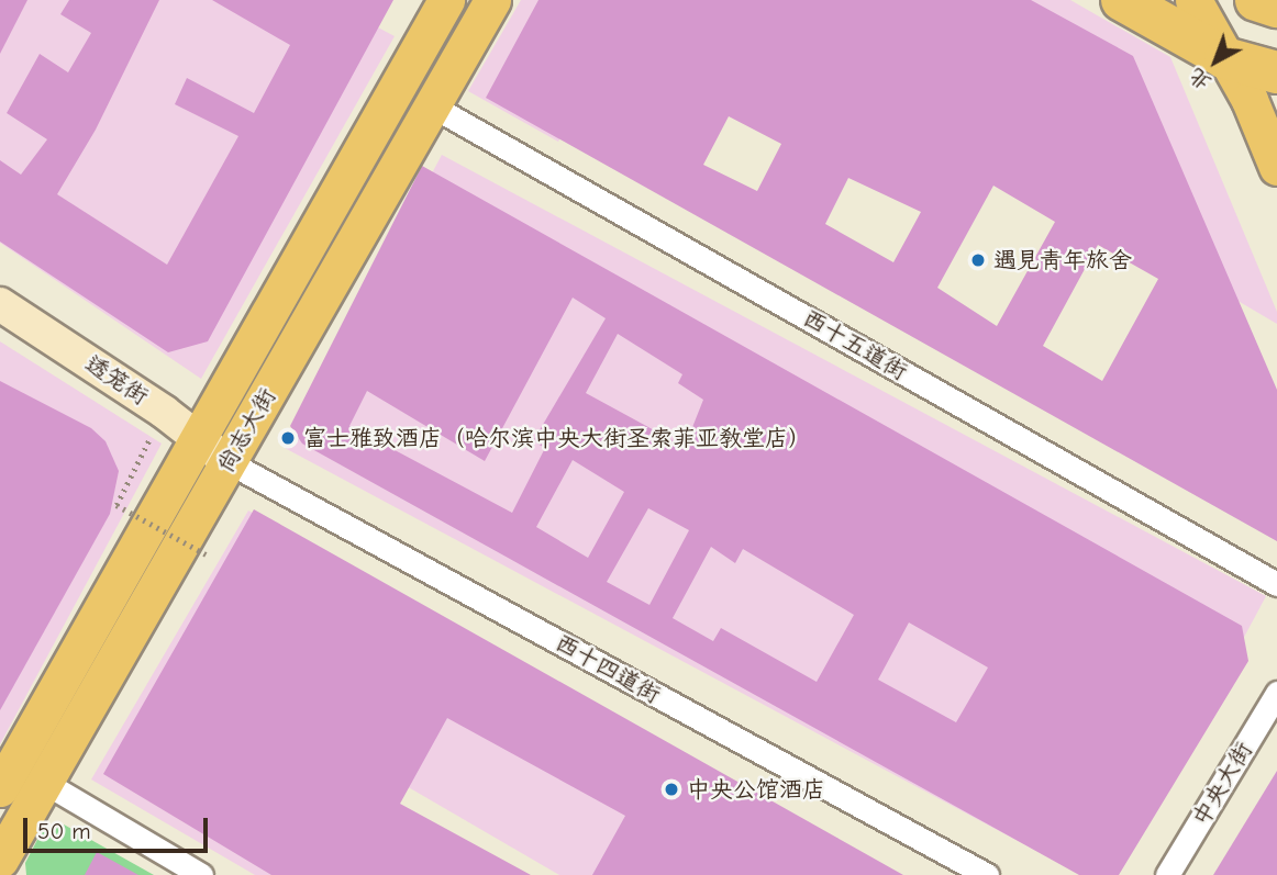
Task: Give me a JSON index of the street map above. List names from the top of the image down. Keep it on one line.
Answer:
{"streets":{"main road":["尚志大街"],"street":["西十五道街","透笼街","西十四道街","中央大街"]},"crossings":[["西十五道街","尚志大街"],["透笼街","尚志大街"],["透笼街","西十四道街"],["尚志大街","西十四道街"]],"places":["遇見青年旅舍","富士雅致酒店（哈尔滨中央大街圣索菲亚教堂店）","中央公馆酒店"],"scale_bar":"50 m","north":"bottom left"}
